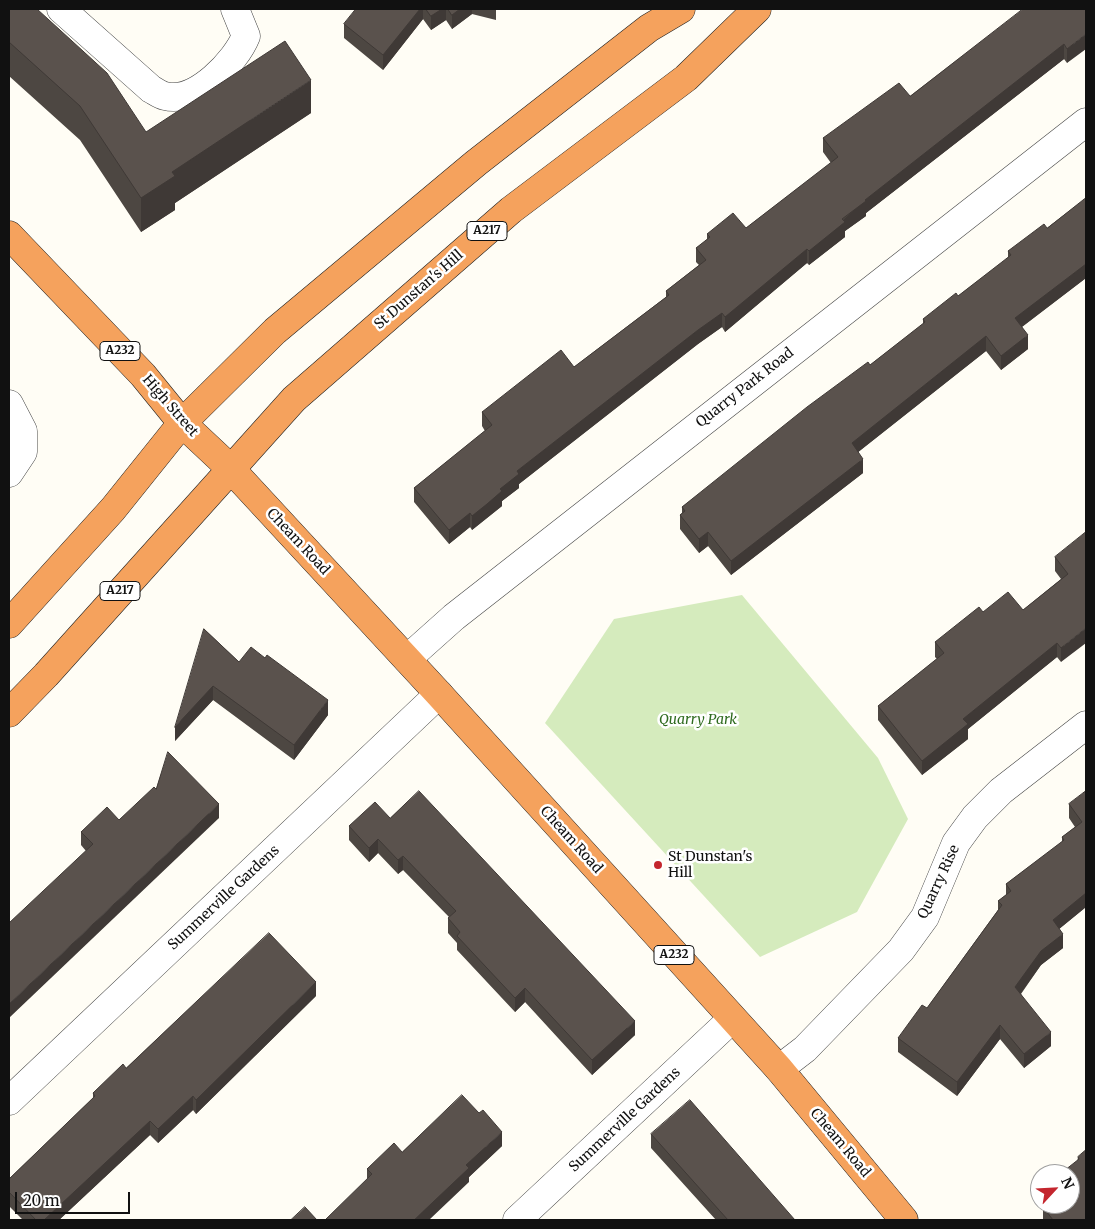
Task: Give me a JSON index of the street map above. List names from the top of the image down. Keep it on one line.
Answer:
{"streets":{"highway":["A217","St Dunstan's Hill","A232","High Street","Cheam Road"],"street":["Quarry Park Road","Quarry Rise","Summerville Gardens"]},"crossings":[["A217","St Dunstan's Hill"],["A217","High Street"],["A217","Cheam Road"],["St Dunstan's Hill","High Street"],["St Dunstan's Hill","Cheam Road"],["Quarry Park Road","Cheam Road"],["High Street","Cheam Road"],["Cheam Road","Quarry Rise"],["Cheam Road","Summerville Gardens"]],"parks":["Quarry Park"],"places":["St Dunstan's Hill"],"scale_bar":"20 m","north":"top right"}
